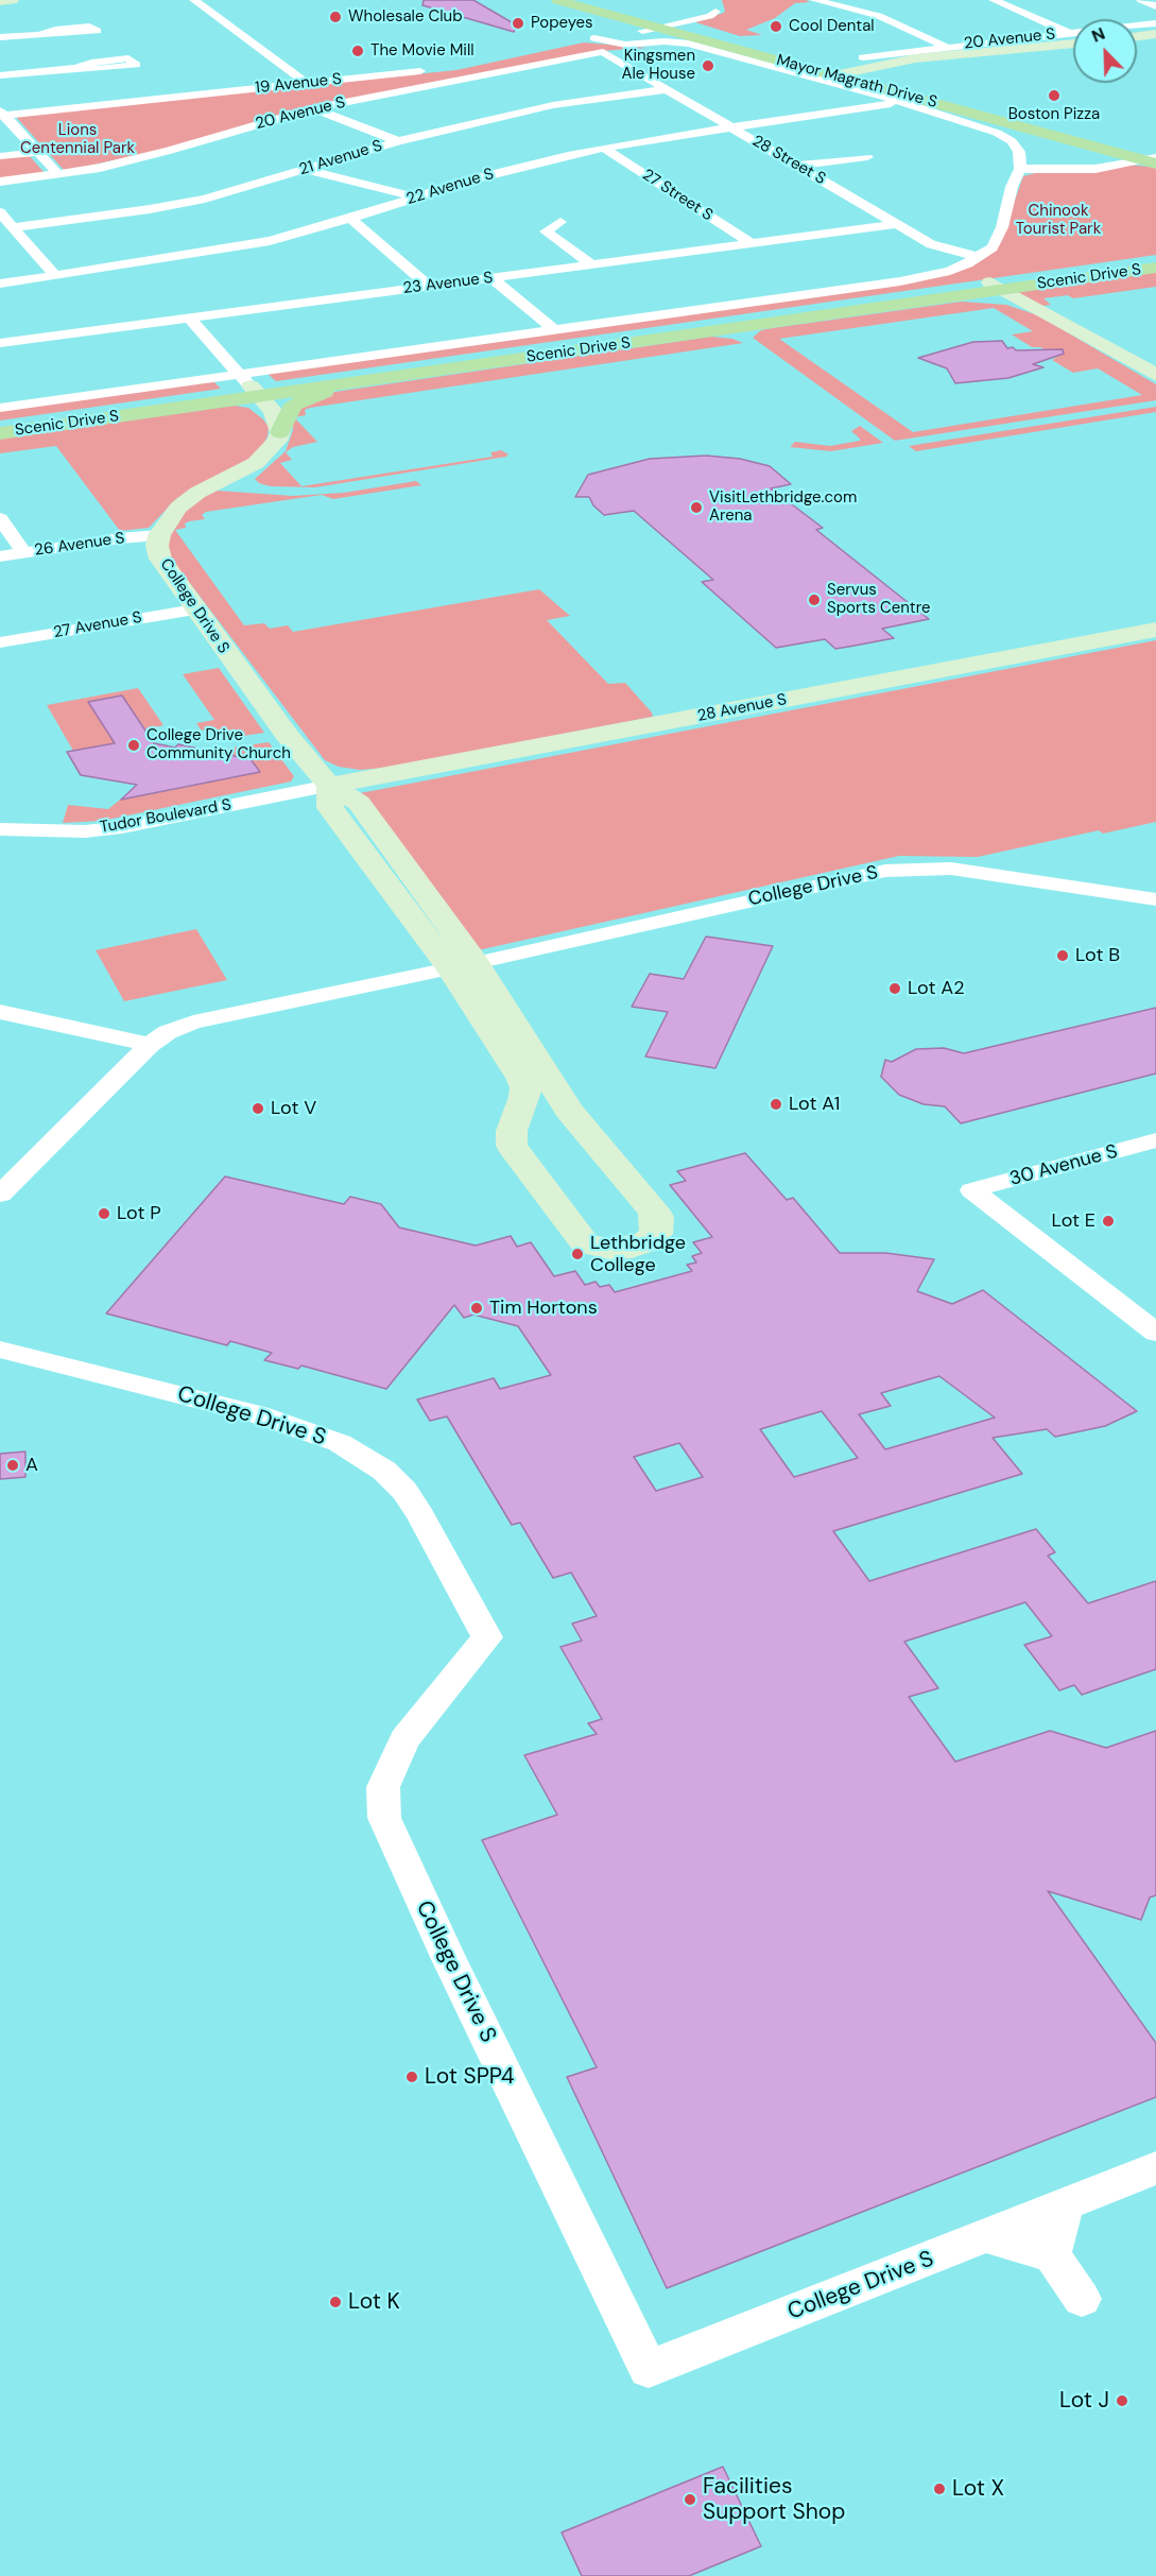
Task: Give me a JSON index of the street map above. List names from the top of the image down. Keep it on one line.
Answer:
{"streets":{"main road":["Mayor Magrath Drive S","Scenic Drive S"],"street":["20 Avenue S","19 Avenue S","21 Avenue S","28 Street S","22 Avenue S","27 Street S","23 Avenue S","26 Avenue S","College Drive S","27 Avenue S","28 Avenue S","Tudor Boulevard S","30 Avenue S"]},"crossings":[["20 Avenue S","Mayor Magrath Drive S"],["20 Avenue S","28 Street S"],["Mayor Magrath Drive S","22 Avenue S"],["21 Avenue S","28 Street S"],["28 Street S","22 Avenue S"],["28 Street S","Scenic Drive S"],["28 Street S","23 Avenue S"],["22 Avenue S","27 Street S"],["27 Street S","23 Avenue S"],["26 Avenue S","College Drive S"],["College Drive S","27 Avenue S"],["College Drive S","28 Avenue S"],["College Drive S","Tudor Boulevard S"],["28 Avenue S","Tudor Boulevard S"]],"parks":["Lions Centennial Park","Chinook Tourist Park"],"places":["Wholesale Club","Popeyes","Cool Dental","The Movie Mill","Kingsmen Ale House","Boston Pizza","VisitLethbridge.com Arena","Servus Sports Centre","College Drive Community Church","Lot B","Lot A2","Lot A1","Lot V","Lot P","Lot E","Lethbridge College","Tim Hortons","A","Lot SPP4","Lot K","Lot J","Lot X","Facilities Support Shop"],"north":"top left"}
